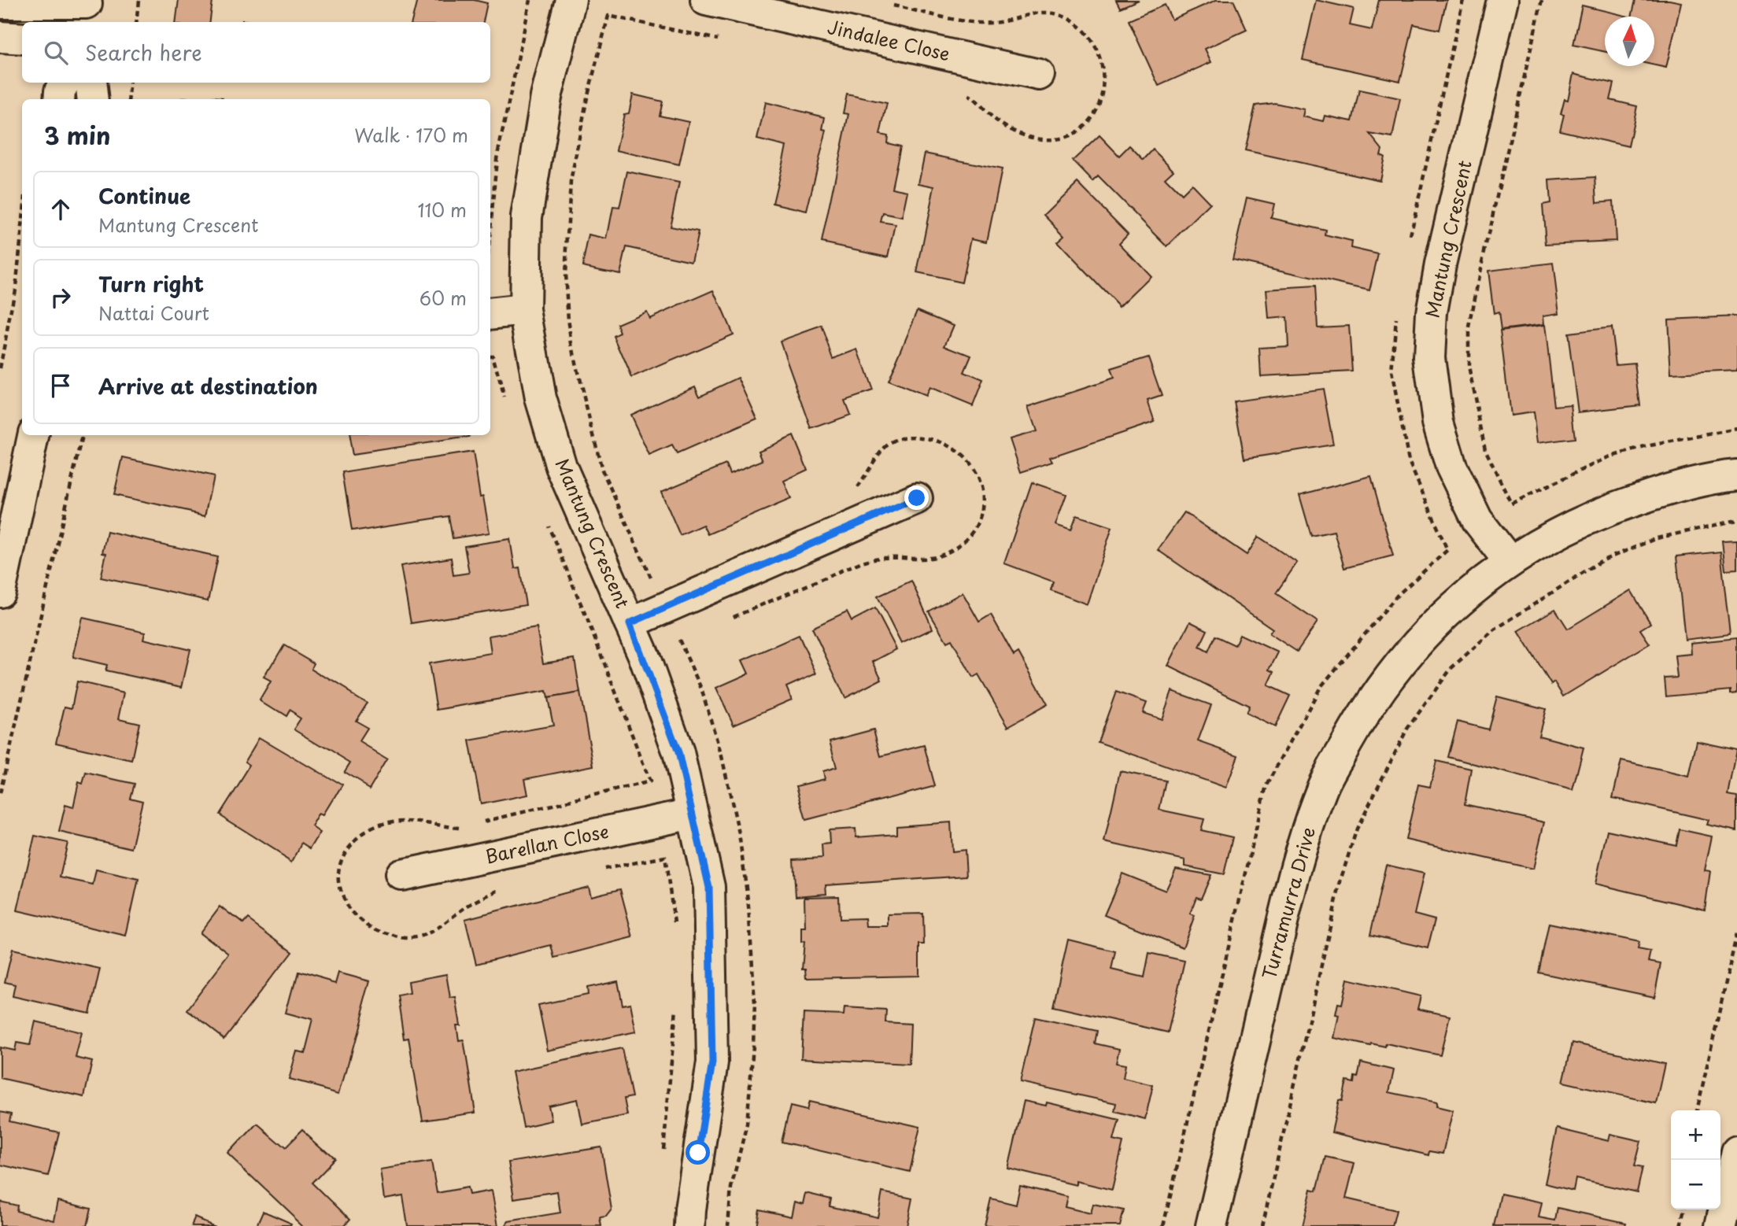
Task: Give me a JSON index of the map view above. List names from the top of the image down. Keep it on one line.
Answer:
{"streets":{"street":["Jindalee Close","Mantung Crescent","Barellan Close","Turramurra Drive"]},"crossings":[["Mantung Crescent","Barellan Close"],["Mantung Crescent","Turramurra Drive"]],"north":"top","page":{"search":"Search here","heading":["3 min","Walk · 170 m"],"list":[["Continue","Mantung Crescent","110 m"],["Turn right","Nattai Court","60 m"],"Arrive at destination"],"map_buttons":["+","−"]}}
